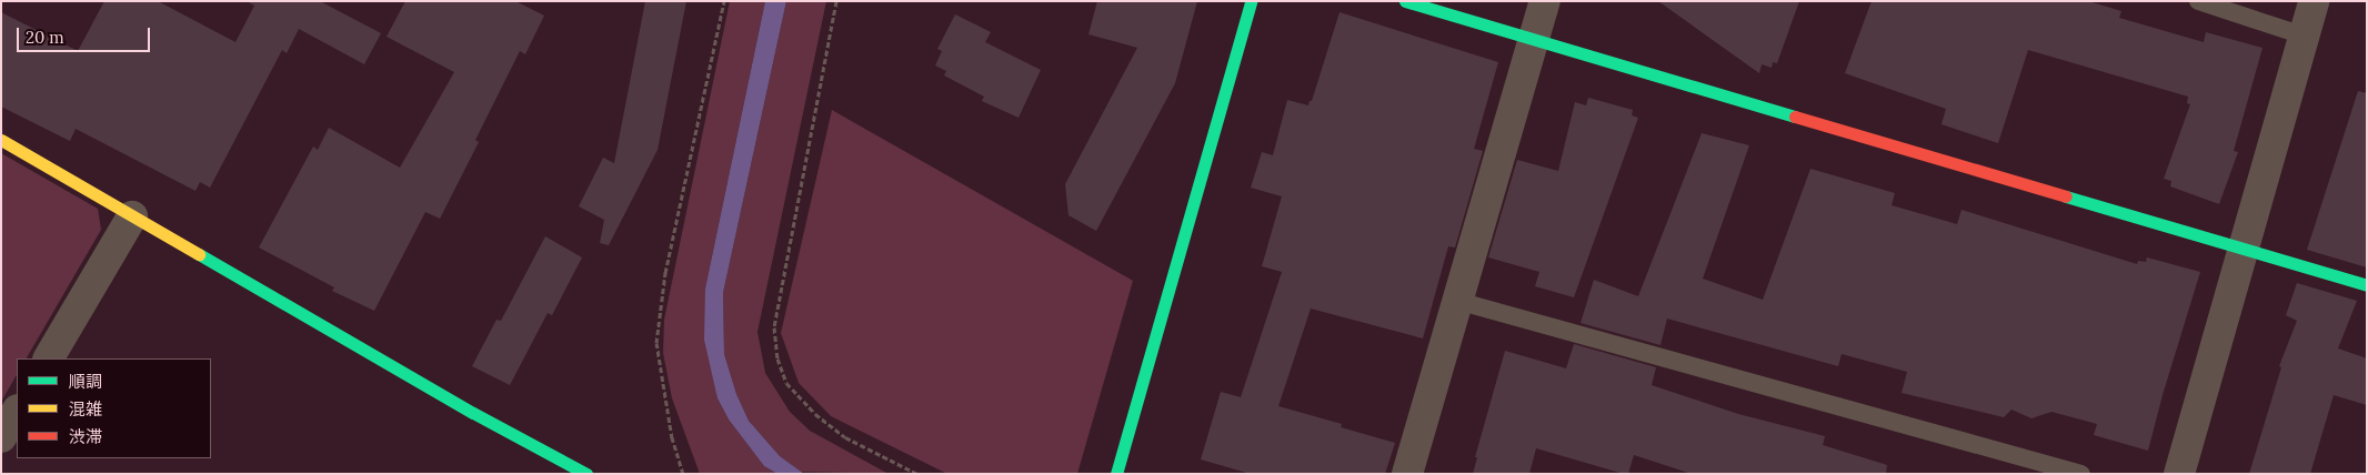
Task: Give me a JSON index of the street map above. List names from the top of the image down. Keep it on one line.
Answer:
{"legend":["順調","混雑","渋滞"],"scale_bar":"20 m"}
